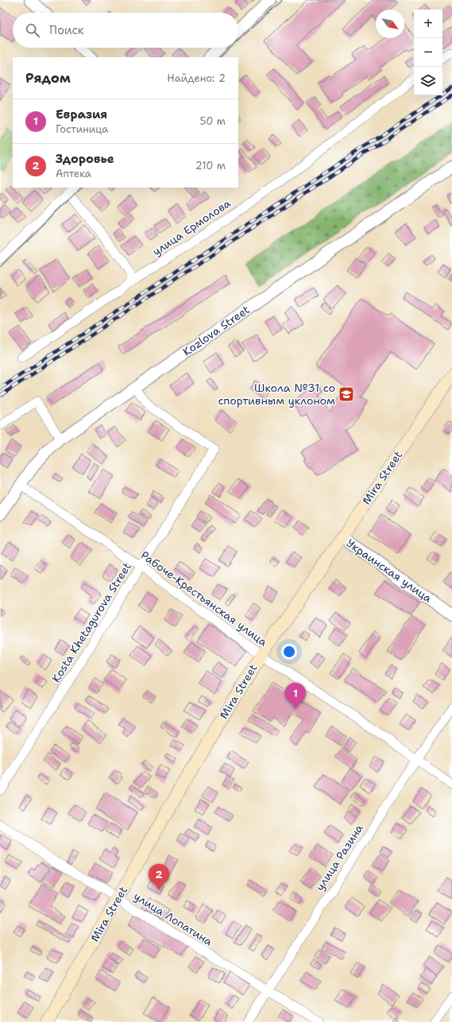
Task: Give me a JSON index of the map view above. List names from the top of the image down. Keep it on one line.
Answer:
{"streets":{"main road":["Mira Street"],"street":["улица Ермолова","Kozlova Street","Украинская улица","Рабоче-Крестьянская улица","Kosta Khetagurova Street","улица Разина","улица Лопатина"]},"crossings":[["Kozlova Street","Рабоче-Крестьянская улица"],["Kozlova Street","Kosta Khetagurova Street"],["Mira Street","Украинская улица"],["Mira Street","Рабоче-Крестьянская улица"],["Mira Street","улица Лопатина"],["Рабоче-Крестьянская улица","Kosta Khetagurova Street"],["Рабоче-Крестьянская улица","улица Разина"],["улица Разина","улица Лопатина"]],"places":{"school or university":["Школа №31 со спортивным уклоном"]},"north":"bottom right","page":{"map_buttons":["+","−"],"search":"Поиск","heading":["Рядом","Найдено: 2"],"list":[{"mark":"1","name":"Евразия","note":"Гостиница","value":"50 m"},{"mark":"2","name":"Здоровье","note":"Аптека","value":"210 m"}],"pins":["1","2"]}}
